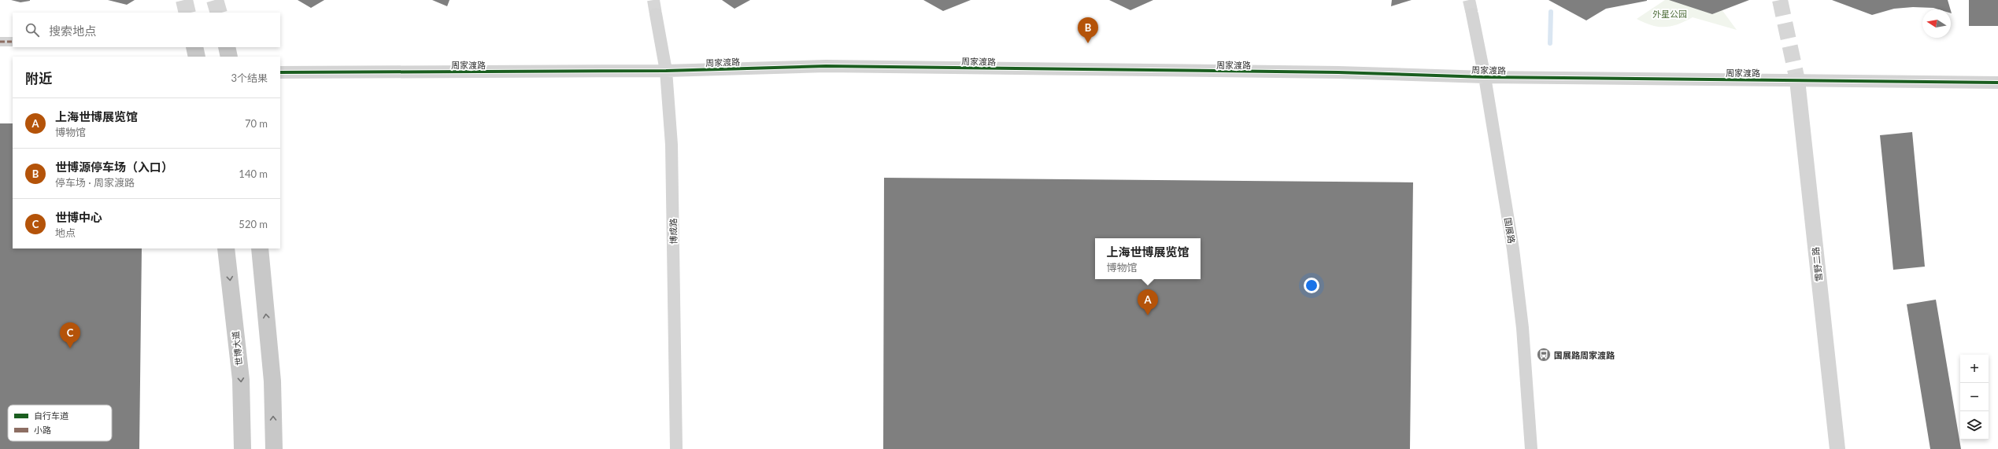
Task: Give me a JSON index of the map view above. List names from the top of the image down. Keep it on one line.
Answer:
{"streets":{"main road":["世博大道"],"street":["周家渡路","国展路","博成路","雪野二路"]},"crossings":[["周家渡路","国展路"],["周家渡路","博成路"],["周家渡路","雪野二路"]],"parks":["外星公园"],"places":{"bus stop":["国展路周家渡路"]},"legend":["自行车道","小路"],"north":"left","page":{"search":"搜索地点","pins":["B","A","C"],"heading":["附近","3个结果"],"list":[{"mark":"A","name":"上海世博展览馆","note":"博物馆","value":"70 m"},{"mark":"B","name":"世博源停车场（入口）","note":"停车场 · 周家渡路","value":"140 m"},{"mark":"C","name":"世博中心","note":"地点","value":"520 m"}],"popup":["上海世博展览馆","博物馆"],"map_buttons":["+","−"]}}
